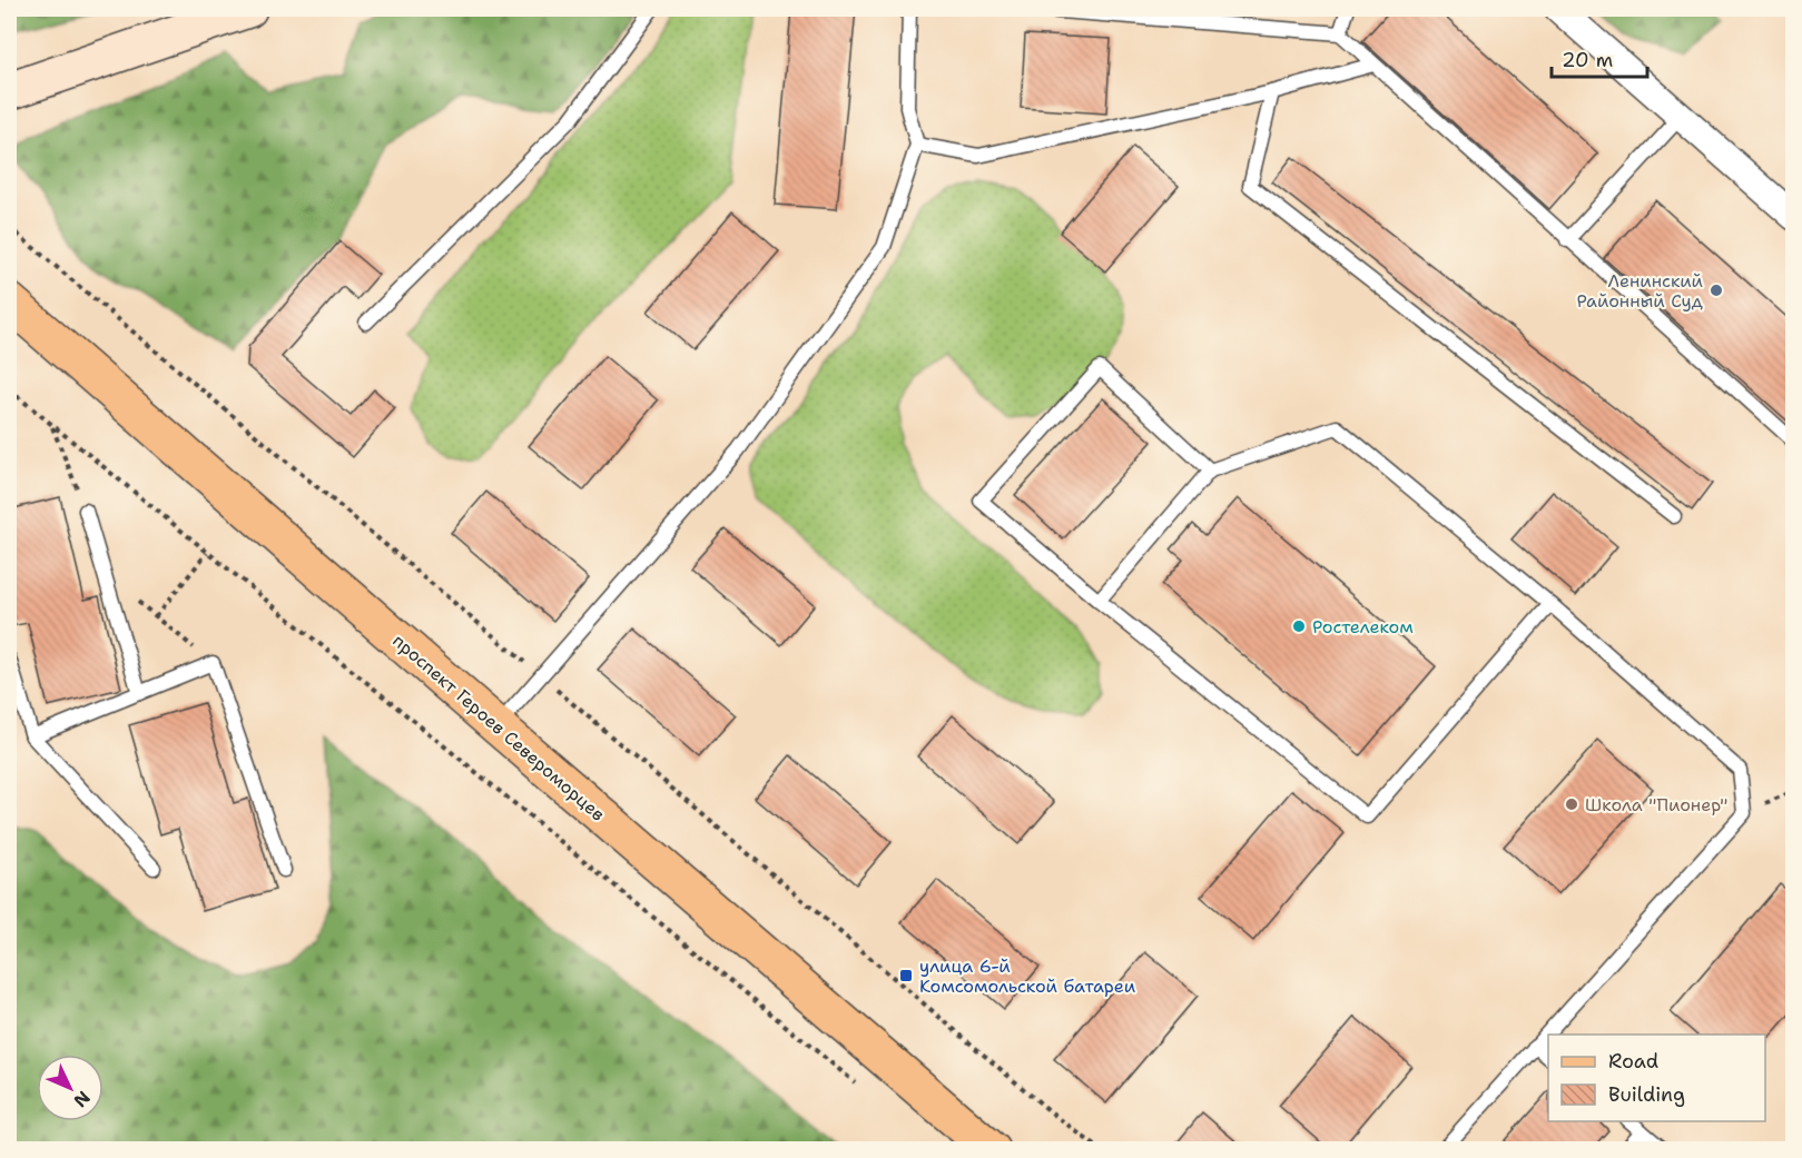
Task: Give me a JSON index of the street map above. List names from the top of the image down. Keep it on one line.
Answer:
{"streets":{"main road":["проспект Героев Североморцев"]},"places":{"other":["Ленинский Районный Суд","Ростелеком","Школа \"Пионер\""],"transit":["улица 6-й Комсомольской батареи"]},"legend":["Road","Building"],"scale_bar":"20 m","north":"bottom right"}
